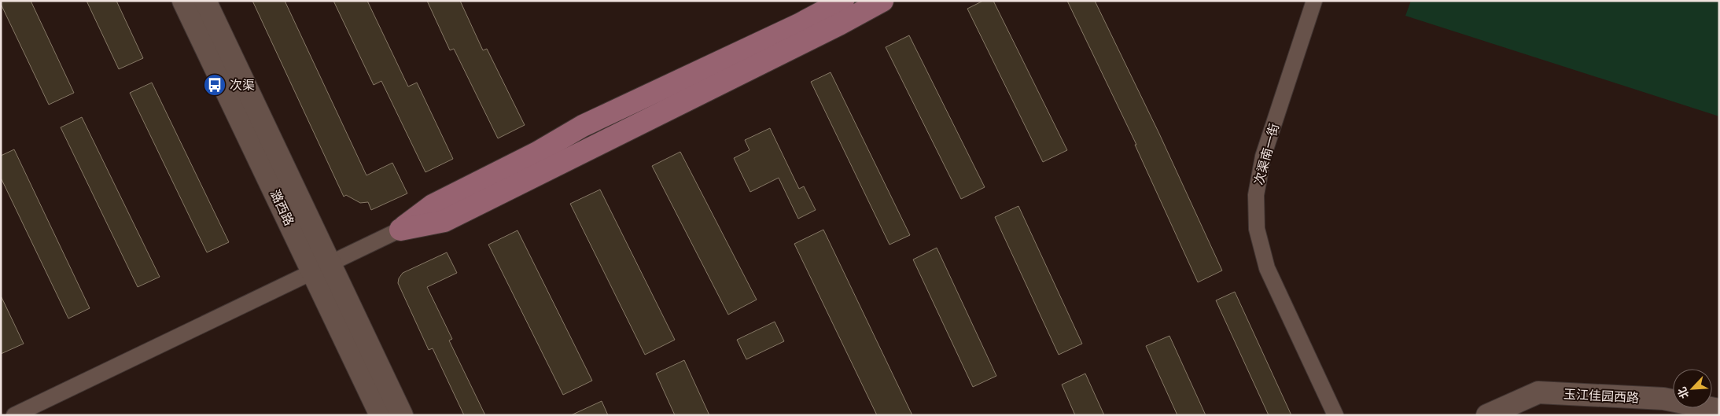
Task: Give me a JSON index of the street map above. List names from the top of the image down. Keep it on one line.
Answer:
{"streets":{"main road":["潞西路","玉江佳园西路"],"street":["次渠南一街"]},"places":{"bus stop":["次渠"]},"north":"bottom left"}
